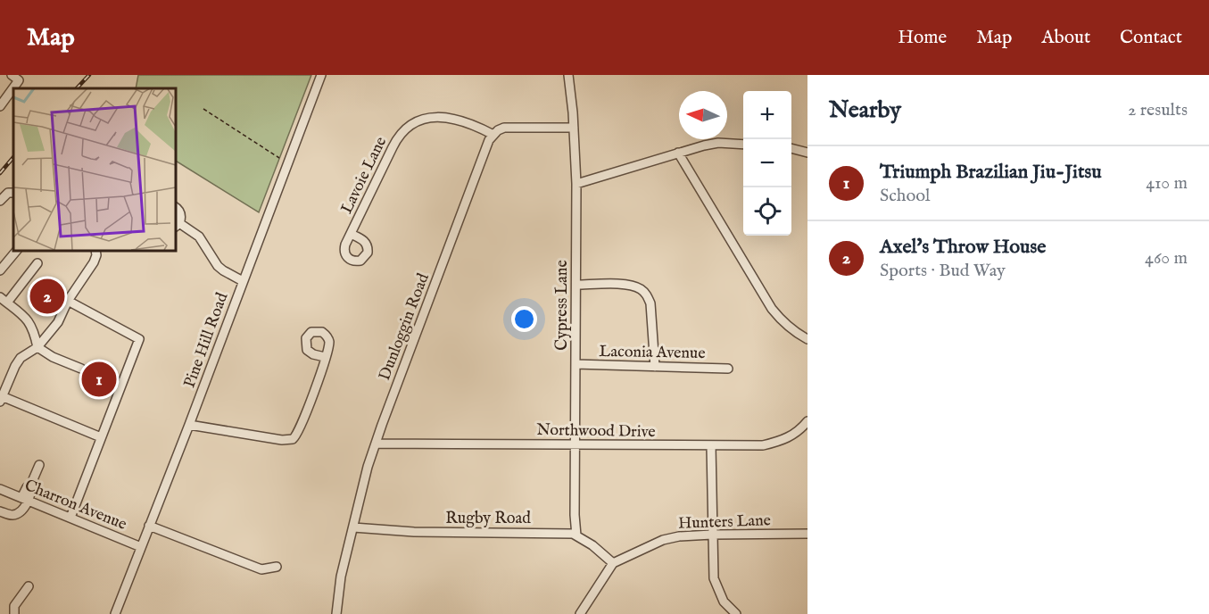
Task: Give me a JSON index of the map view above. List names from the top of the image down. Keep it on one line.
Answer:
{"streets":{"street":["Lavoie Lane","Cypress Lane","Dunloggin Road","Pine Hill Road","Laconia Avenue","Northwood Drive","Charron Avenue","Rugby Road","Hunters Lane"]},"crossings":[["Lavoie Lane","Dunloggin Road"],["Cypress Lane","Laconia Avenue"],["Cypress Lane","Northwood Drive"],["Cypress Lane","Rugby Road"],["Dunloggin Road","Northwood Drive"],["Dunloggin Road","Rugby Road"],["Pine Hill Road","Charron Avenue"],["Rugby Road","Hunters Lane"]],"north":"left","page":{"header":"Map","nav":["Home","Map","About","Contact"],"heading":["Nearby","2 results"],"map_buttons":["+","−"],"list":[{"mark":"1","name":"Triumph Brazilian Jiu-Jitsu","note":"School","value":"410 m"},{"mark":"2","name":"Axel's Throw House","note":"Sports · Bud Way","value":"460 m"}],"pins":["2","1"]}}
